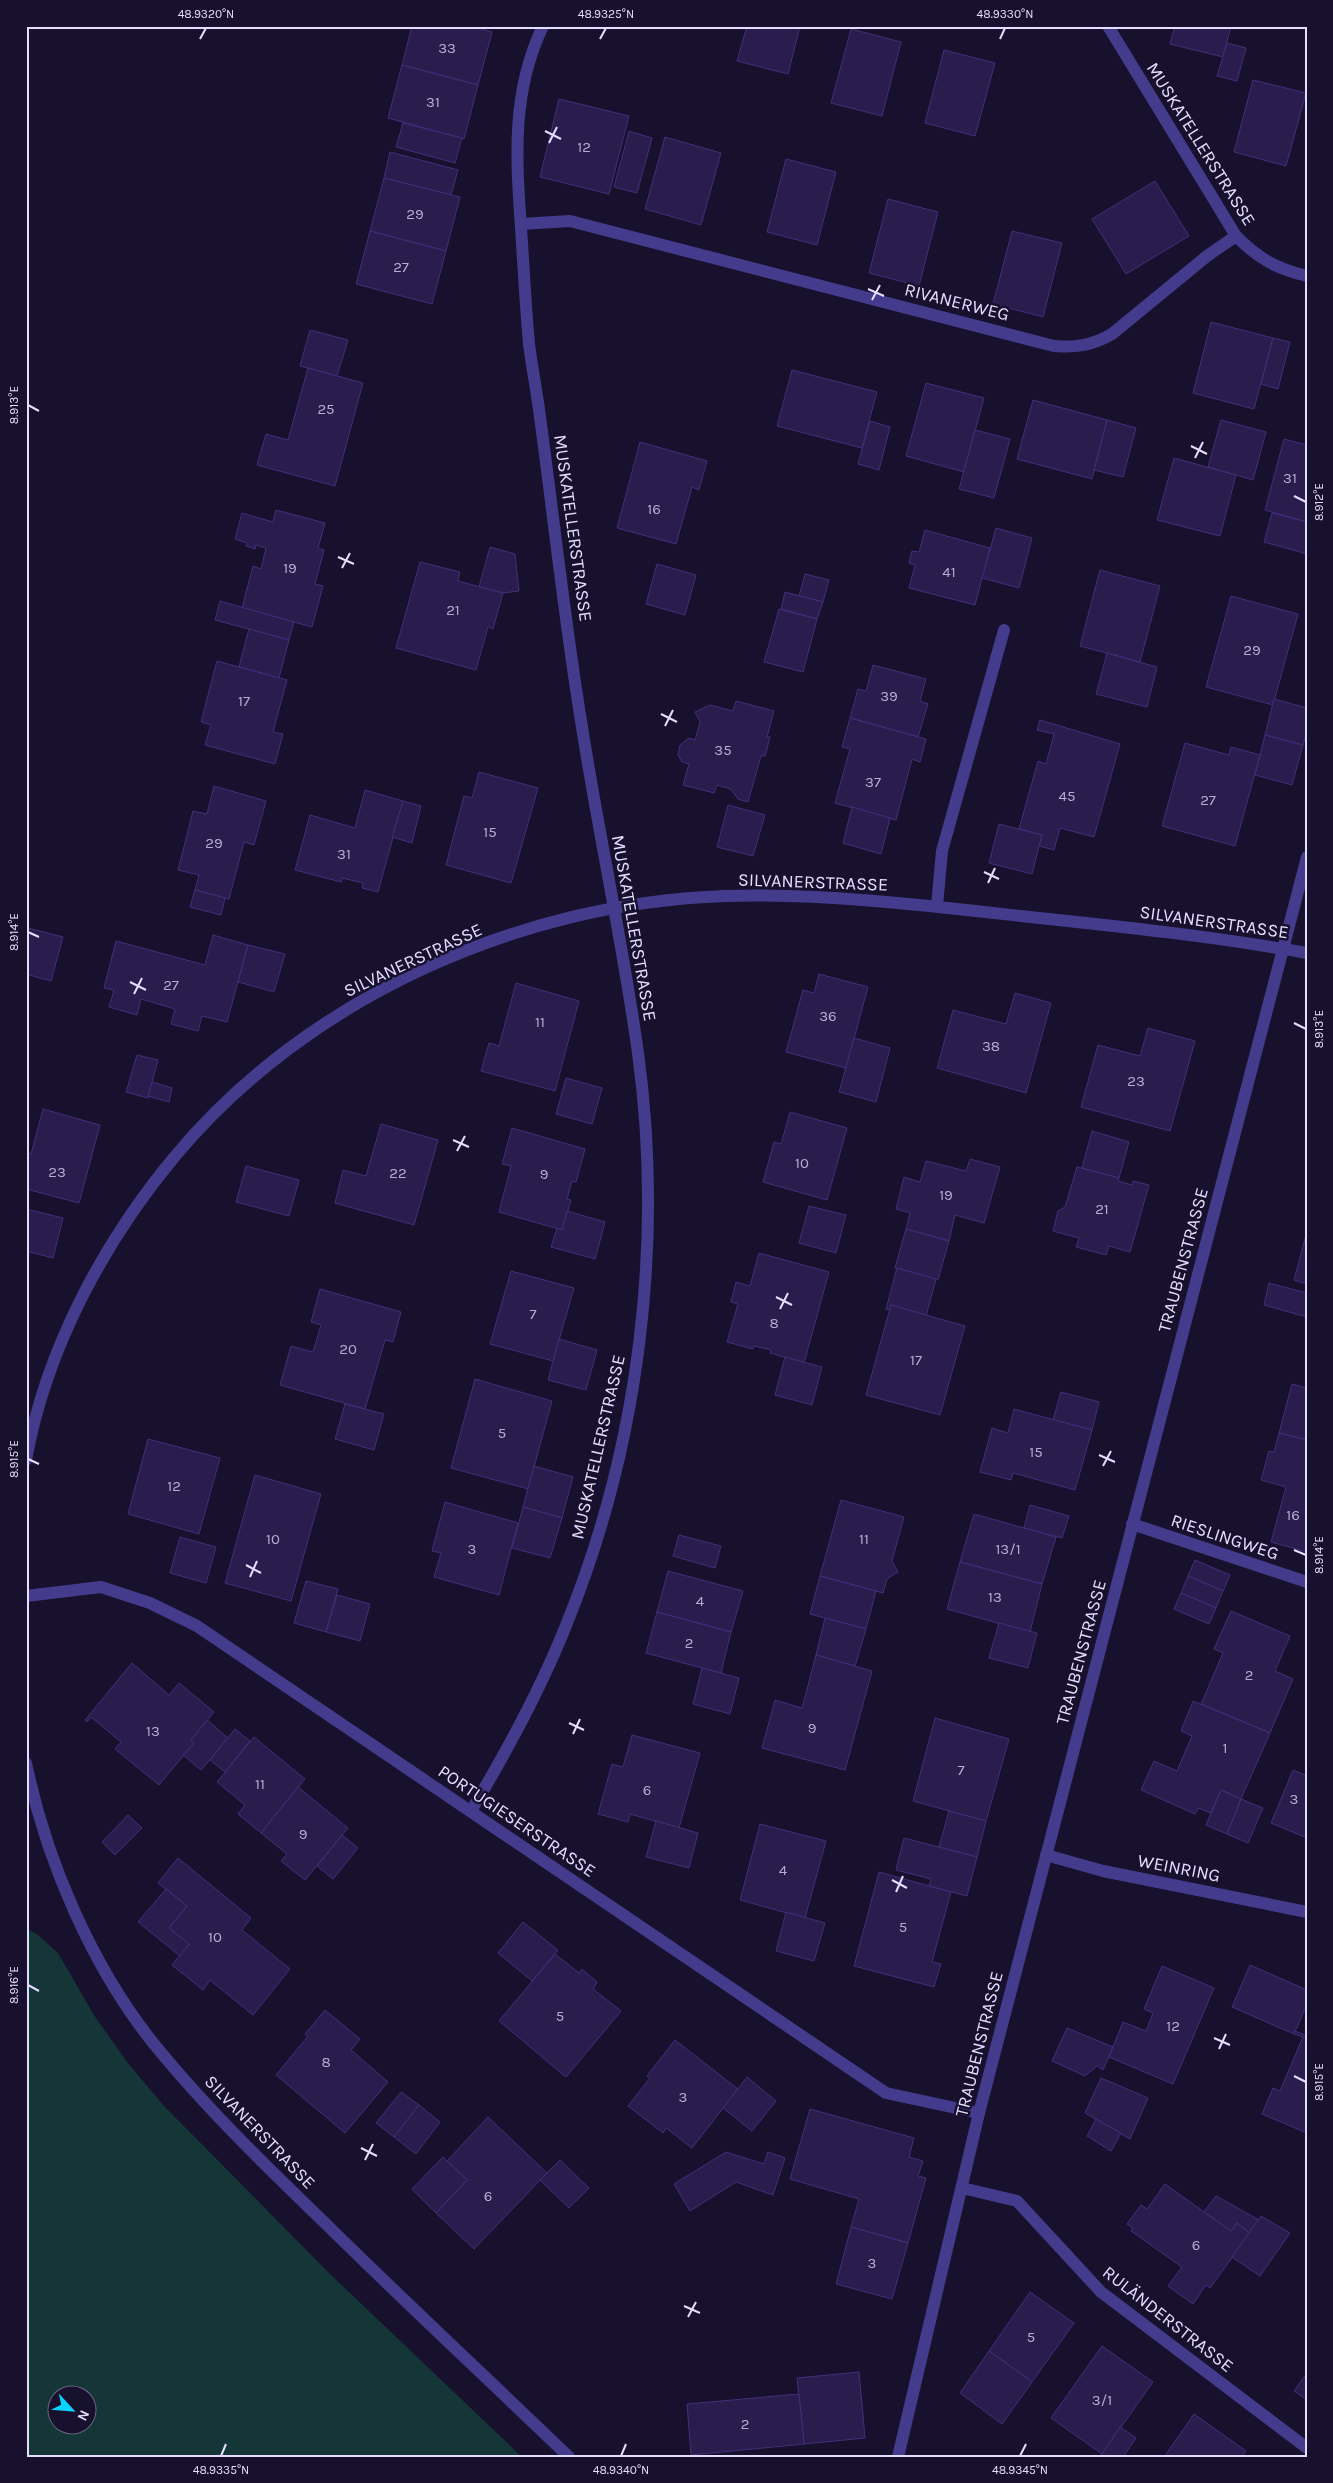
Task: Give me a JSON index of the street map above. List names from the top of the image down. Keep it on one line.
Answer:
{"streets":{"street":["MUSKATELLERSTRASSE","RIVANERWEG","SILVANERSTRASSE","TRAUBENSTRASSE","RIESLINGWEG","PORTUGIESERSTRASSE","WEINRING","RULÄNDERSTRASSE"]},"crossings":[["MUSKATELLERSTRASSE","RIVANERWEG"],["MUSKATELLERSTRASSE","SILVANERSTRASSE"],["MUSKATELLERSTRASSE","PORTUGIESERSTRASSE"],["SILVANERSTRASSE","TRAUBENSTRASSE"],["TRAUBENSTRASSE","RIESLINGWEG"],["TRAUBENSTRASSE","PORTUGIESERSTRASSE"],["TRAUBENSTRASSE","WEINRING"],["TRAUBENSTRASSE","RULÄNDERSTRASSE"]],"house_numbers":["33","31","12","29","27","25","31","16","19","41","21","29","39","17","35","37","45","27","15","29","31","27","36","11","38","23","10","23","22","9","19","21","7","8","20","17","5","15","12","16","10","11","3","13/1","13","4","2","2","9","13","1","7","11","6","3","9","4","5","10","5","12","8","3","6","6","3","5","3/1","2"],"north":"bottom right","coordinates":["48.9320°N","48.9325°N","48.9330°N","8.913°E","8.912°E","8.914°E","8.915°E","8.916°E","48.9335°N","48.9340°N","48.9345°N"]}
